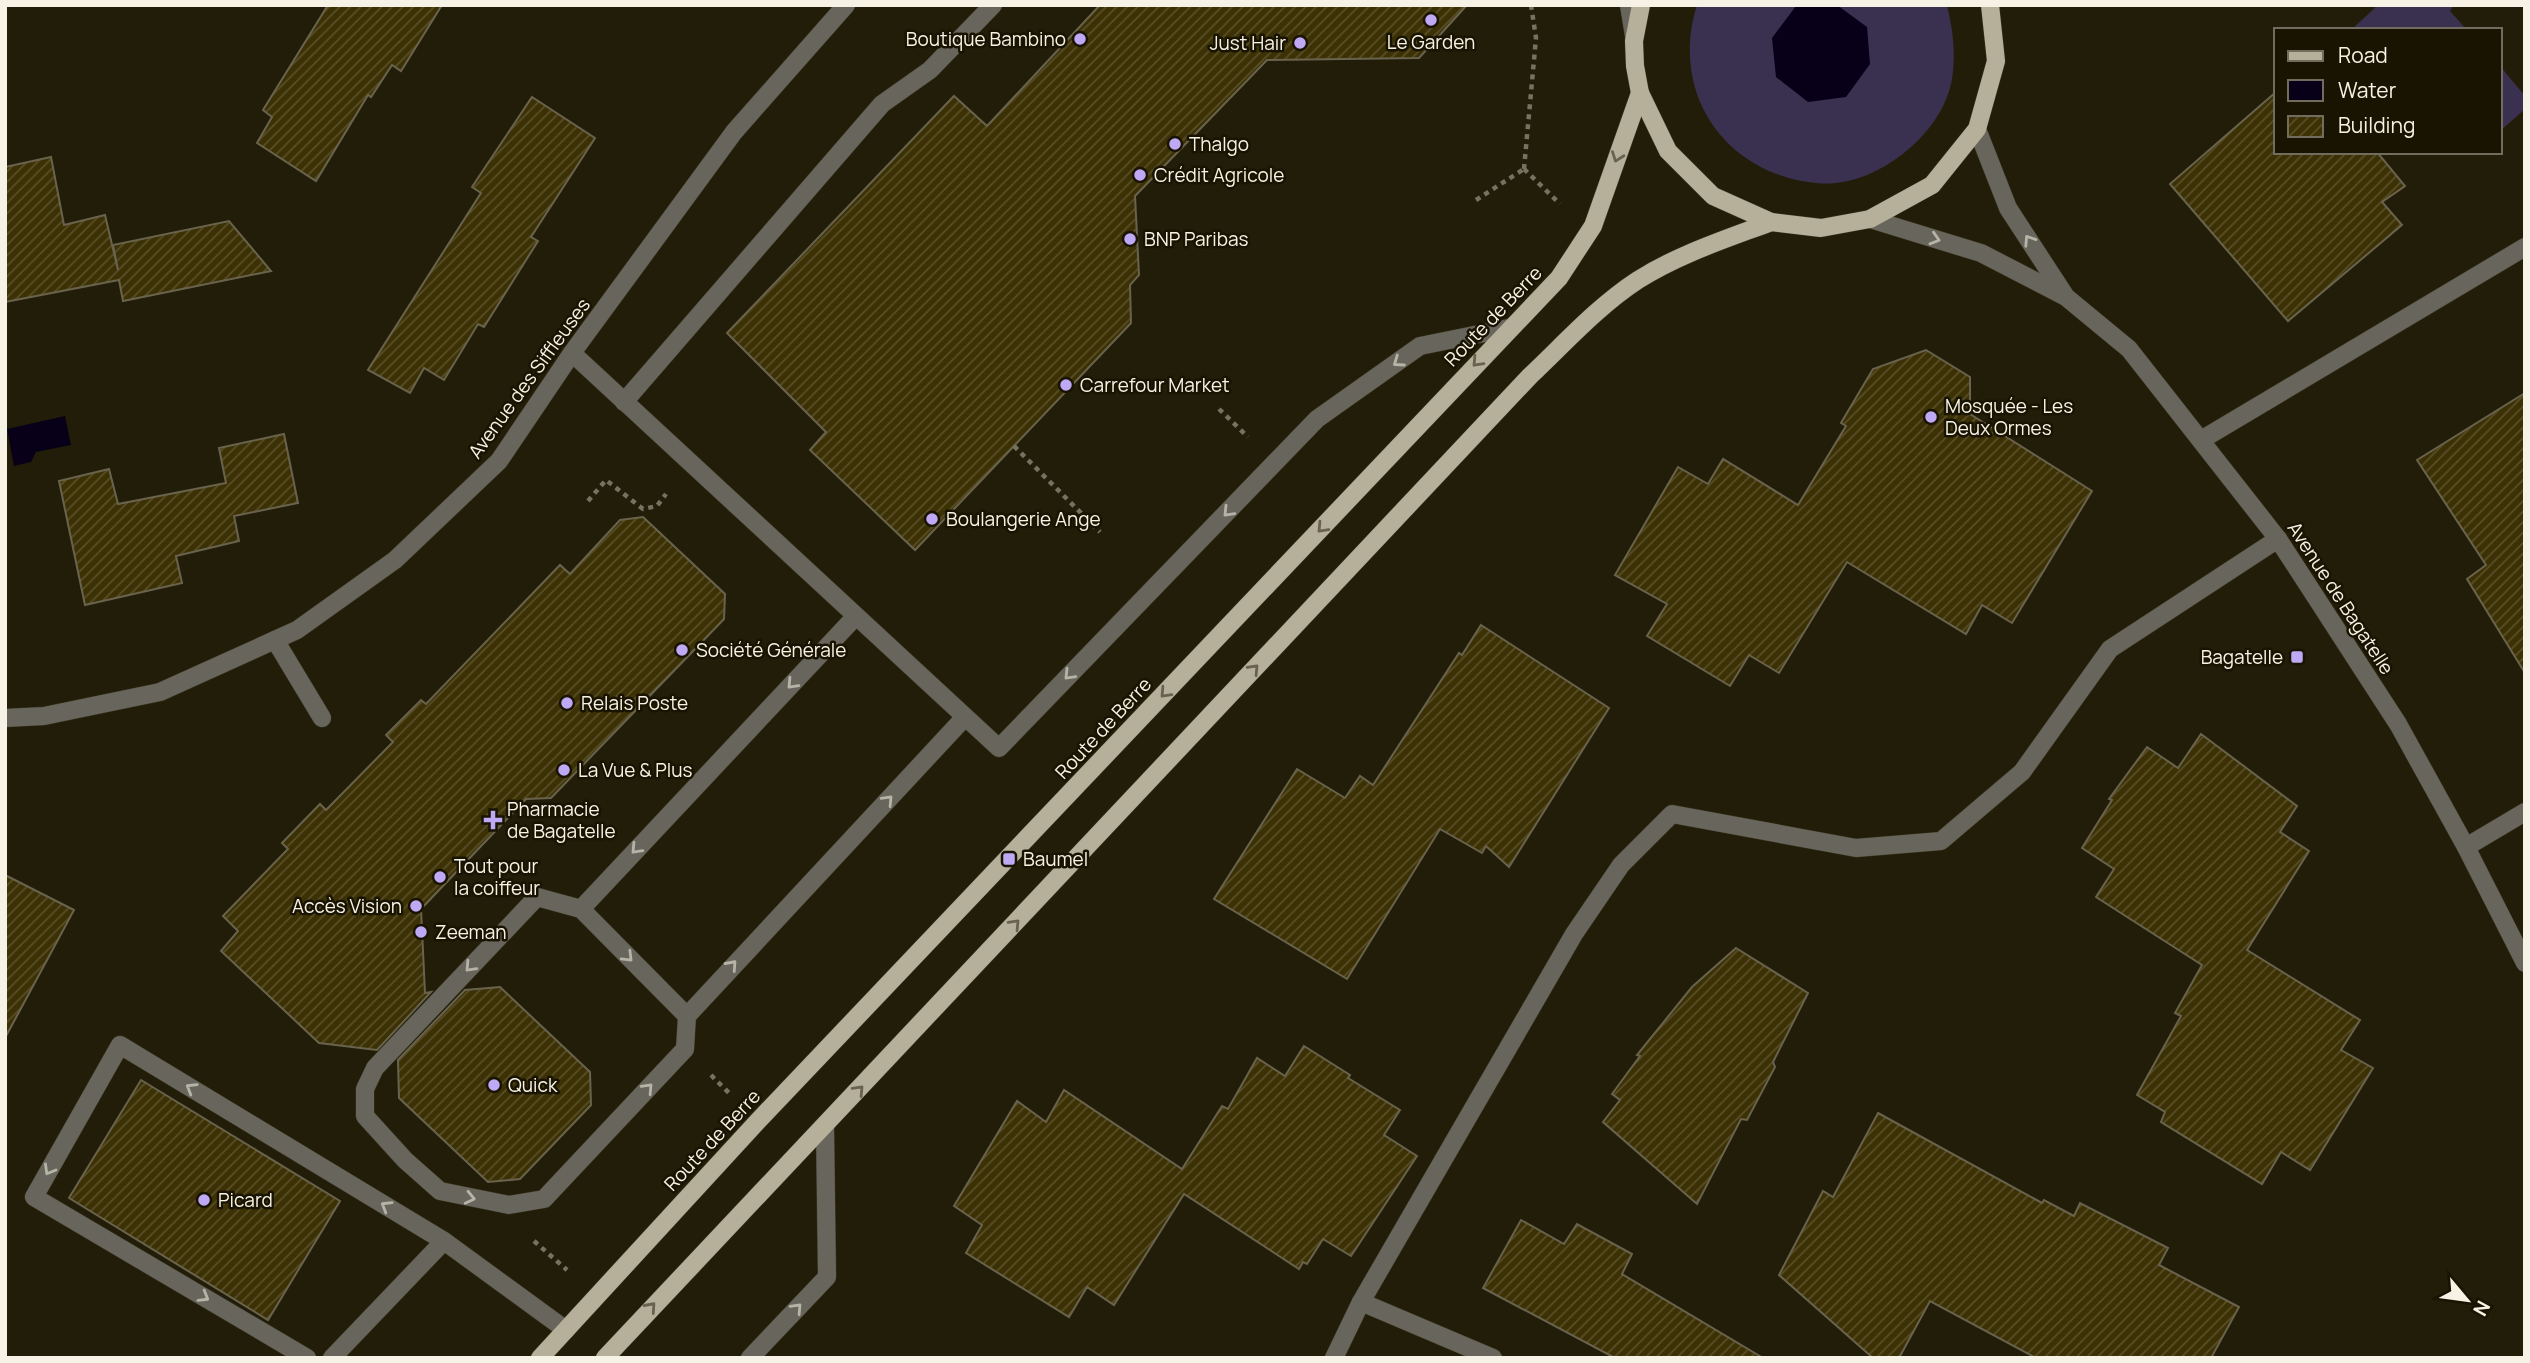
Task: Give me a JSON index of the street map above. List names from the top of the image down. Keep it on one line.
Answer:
{"streets":{"main road":["Route de Berre"],"street":["Avenue des Siffleuses","Avenue de Bagatelle"]},"places":{"other":["Le Garden","Boutique Bambino","Just Hair","Thalgo","Crédit Agricole","BNP Paribas","Carrefour Market","Mosquée - Les Deux Ormes","Boulangerie Ange","Société Générale","Relais Poste","La Vue & Plus","Tout pour la coiffeur","Accès Vision","Zeeman","Quick","Picard"],"transit":["Bagatelle","Baumel"],"health":["Pharmacie de Bagatelle"]},"legend":["Road","Water","Building"],"north":"bottom right"}
